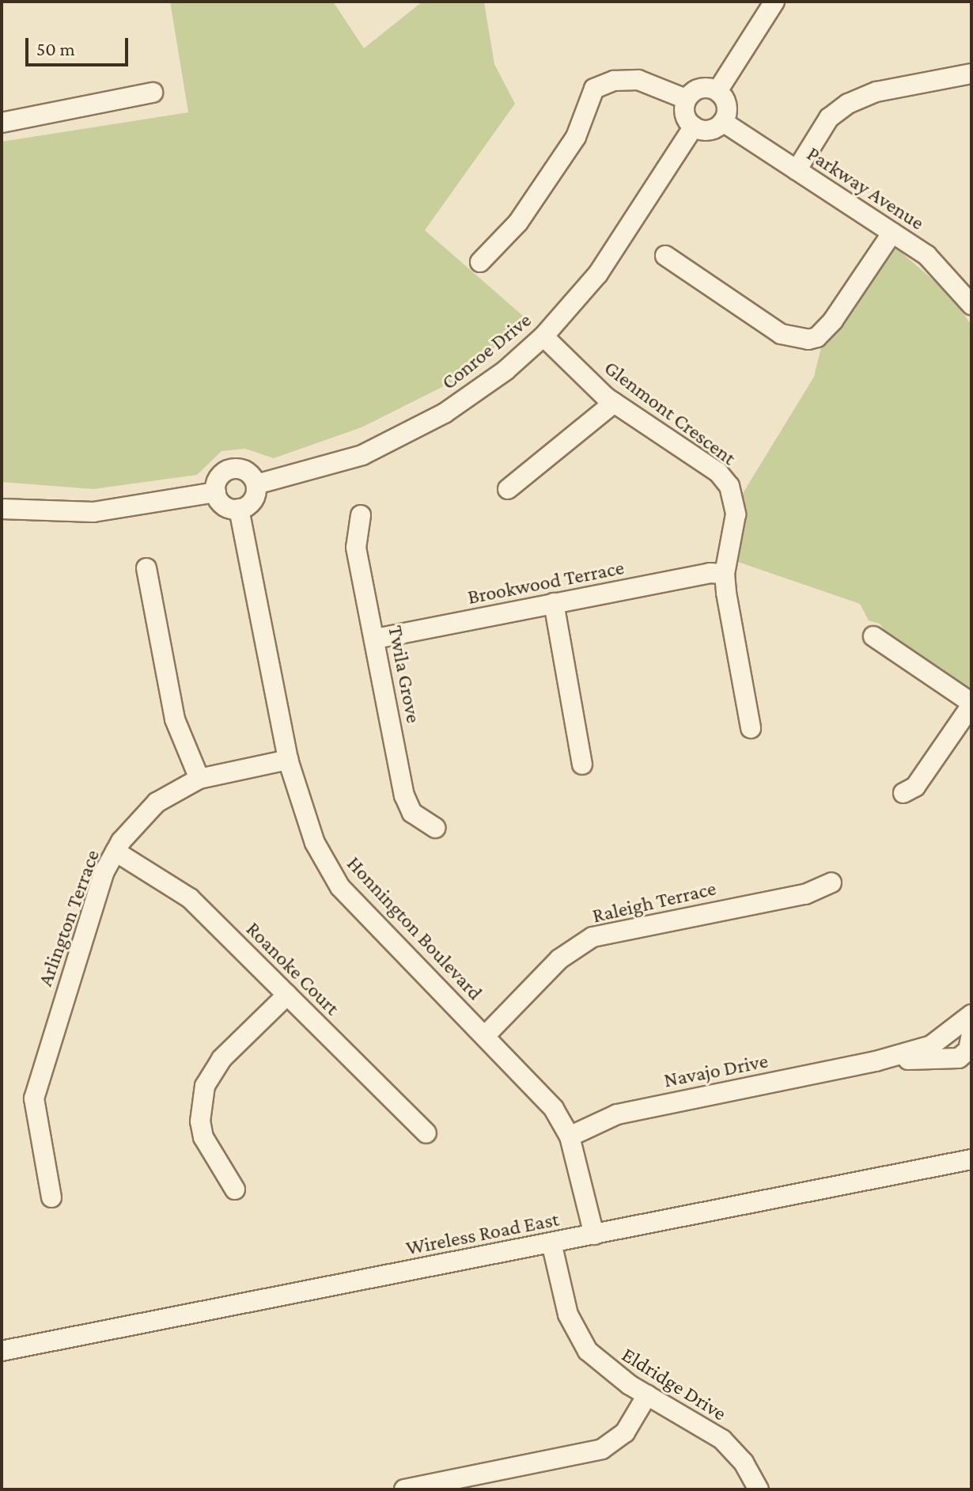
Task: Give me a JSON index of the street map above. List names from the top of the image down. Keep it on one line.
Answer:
{"streets":{"street":["Parkway Avenue","Conroe Drive","Glenmont Crescent","Brookwood Terrace","Twila Grove","Raleigh Terrace","Arlington Terrace","Honnington Boulevard","Roanoke Court","Navajo Drive","Wireless Road East","Eldridge Drive"]},"crossings":[["Parkway Avenue","Conroe Drive"],["Conroe Drive","Glenmont Crescent"],["Conroe Drive","Honnington Boulevard"],["Glenmont Crescent","Brookwood Terrace"],["Brookwood Terrace","Twila Grove"],["Raleigh Terrace","Honnington Boulevard"],["Arlington Terrace","Honnington Boulevard"],["Arlington Terrace","Roanoke Court"],["Honnington Boulevard","Navajo Drive"],["Honnington Boulevard","Wireless Road East"],["Wireless Road East","Eldridge Drive"]],"scale_bar":"50 m"}
